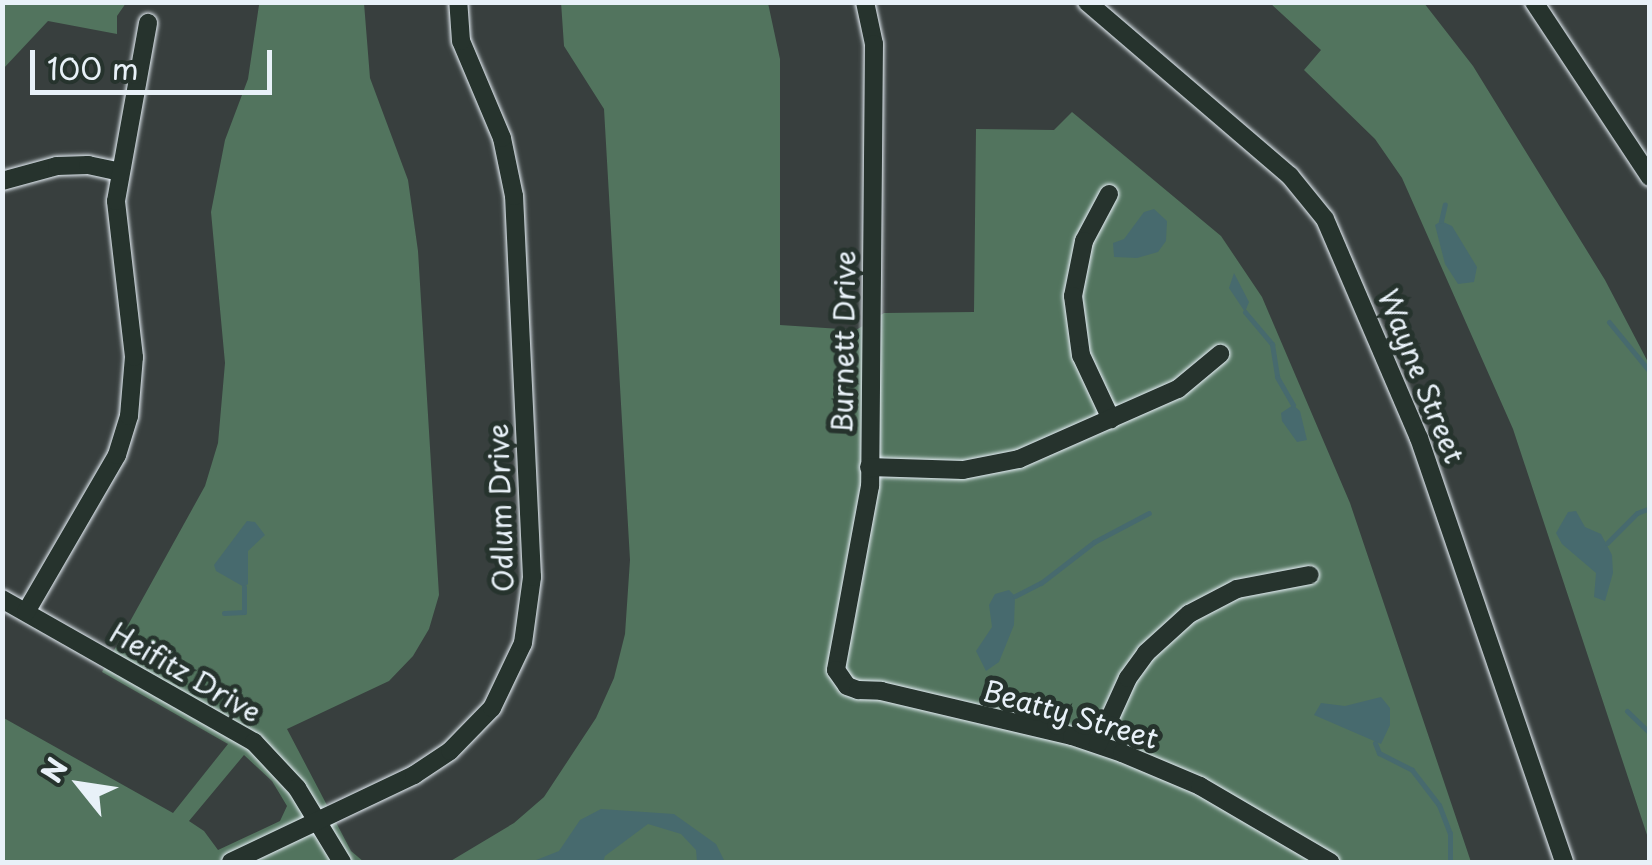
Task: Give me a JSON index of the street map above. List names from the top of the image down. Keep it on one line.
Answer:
{"streets":{"street":["Burnett Drive","Wayne Street","Odlum Drive","Heifitz Drive","Beatty Street"]},"crossings":[["Burnett Drive","Beatty Street"],["Odlum Drive","Heifitz Drive"]],"scale_bar":"100 m","north":"top left"}
